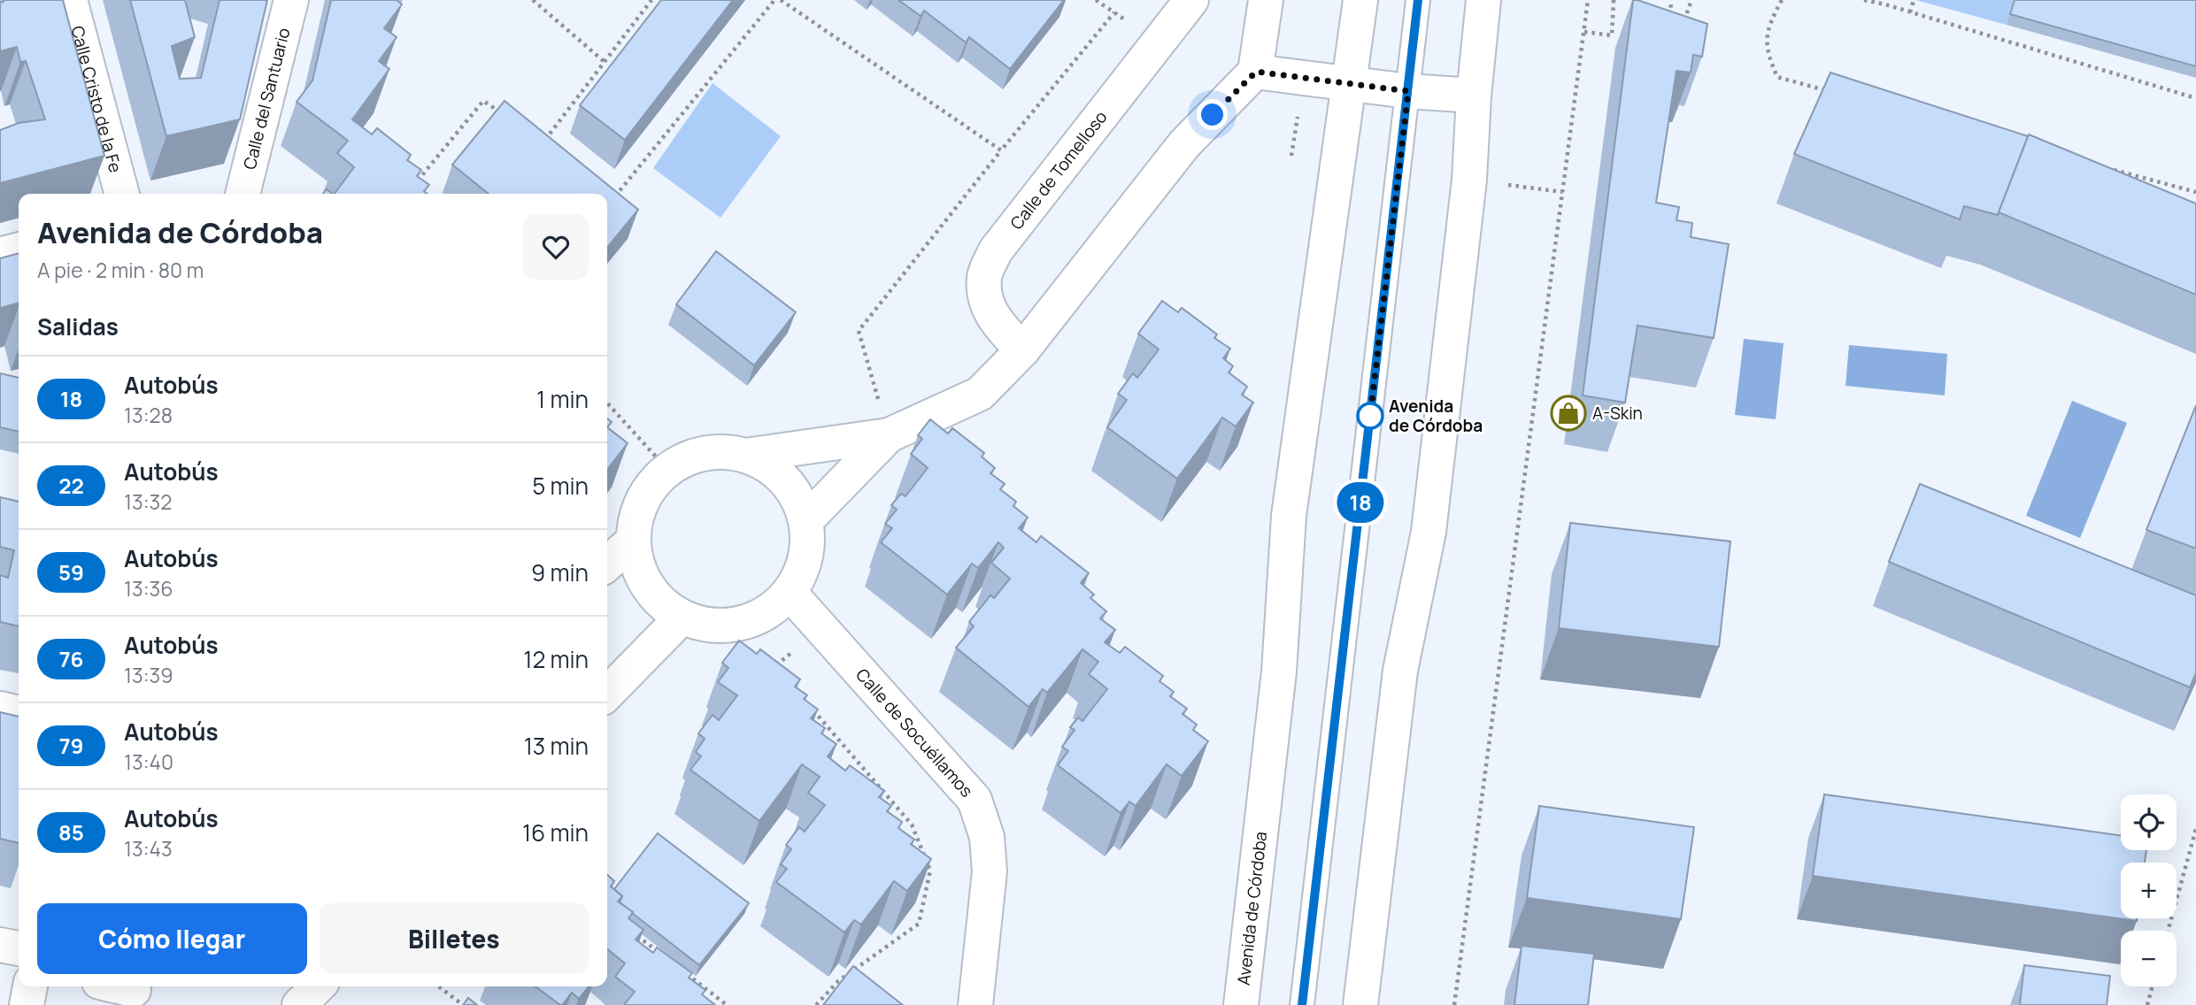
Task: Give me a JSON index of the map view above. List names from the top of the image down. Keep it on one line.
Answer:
{"streets":{"street":["Calle Cristo de la Fe","Calle del Santuario","Calle de Tomelloso","Calle de Socuéllamos","Avenida de Córdoba"]},"places":{"shop":["A-Skin"],"other":["Avenida de Córdoba"]},"lines":["bus line 18"],"page":{"on_map":"18","heading":[["Avenida de Córdoba","A pie · 2 min · 80 m"],"Salidas"],"list":[{"mark":"18","name":"Autobús","note":"13:28","value":"1 min"},{"mark":"22","name":"Autobús","note":"13:32","value":"5 min"},{"mark":"59","name":"Autobús","note":"13:36","value":"9 min"},{"mark":"76","name":"Autobús","note":"13:39","value":"12 min"},{"mark":"79","name":"Autobús","note":"13:40","value":"13 min"},{"mark":"85","name":"Autobús","note":"13:43","value":"16 min"}],"map_buttons":["+","−"],"buttons":["Cómo llegar","Billetes"]}}
